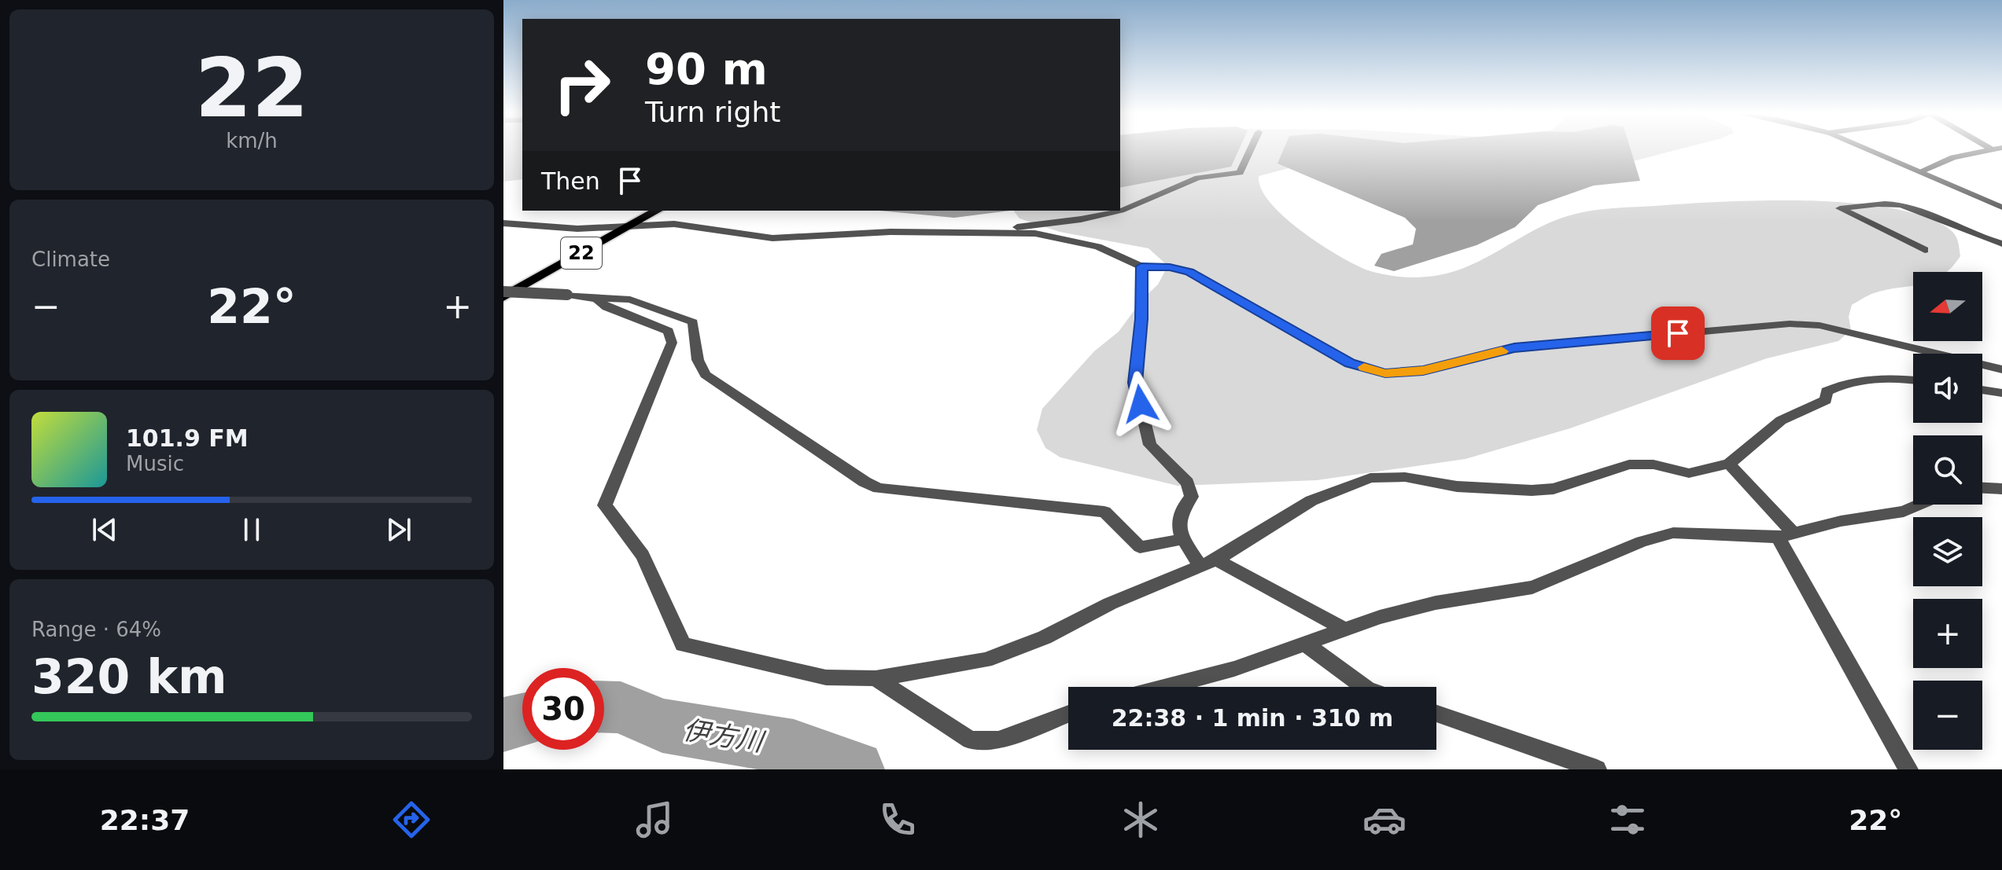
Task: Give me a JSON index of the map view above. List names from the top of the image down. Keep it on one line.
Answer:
{"streets":{"main road":["22"]},"water":["伊方川"],"north":"left","page":{"tile":[["22","km/h"],"Climate",["Range · 64%","320 km"]],"turn":["90 m","Turn right"],"then":"Then","map_buttons":["+","−"],"heat":["−","22°","+"],"song":["101.9 FM","Music"],"limit":"30","trip":"22:38 · 1 min · 310 m","tabs":["22:37","22°"]}}
